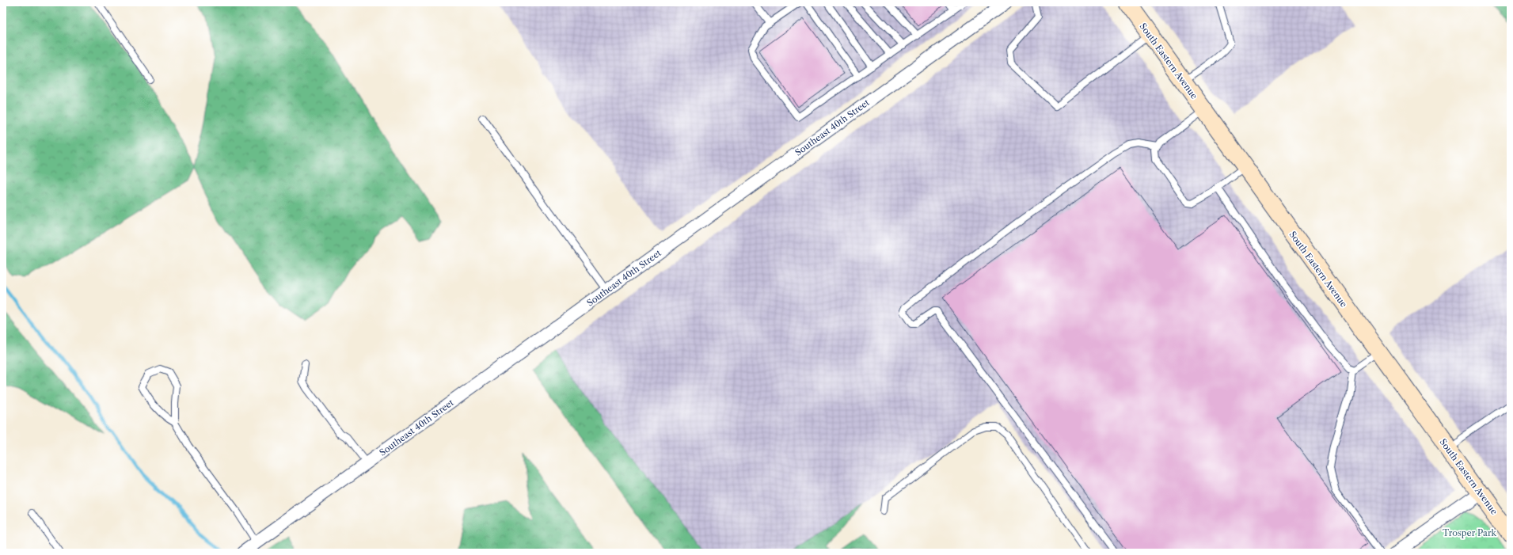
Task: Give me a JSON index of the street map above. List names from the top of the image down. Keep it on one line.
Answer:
{"streets":{"main road":["South Eastern Avenue"],"street":["Southeast 40th Street"]},"parks":["Trosper Park"]}
